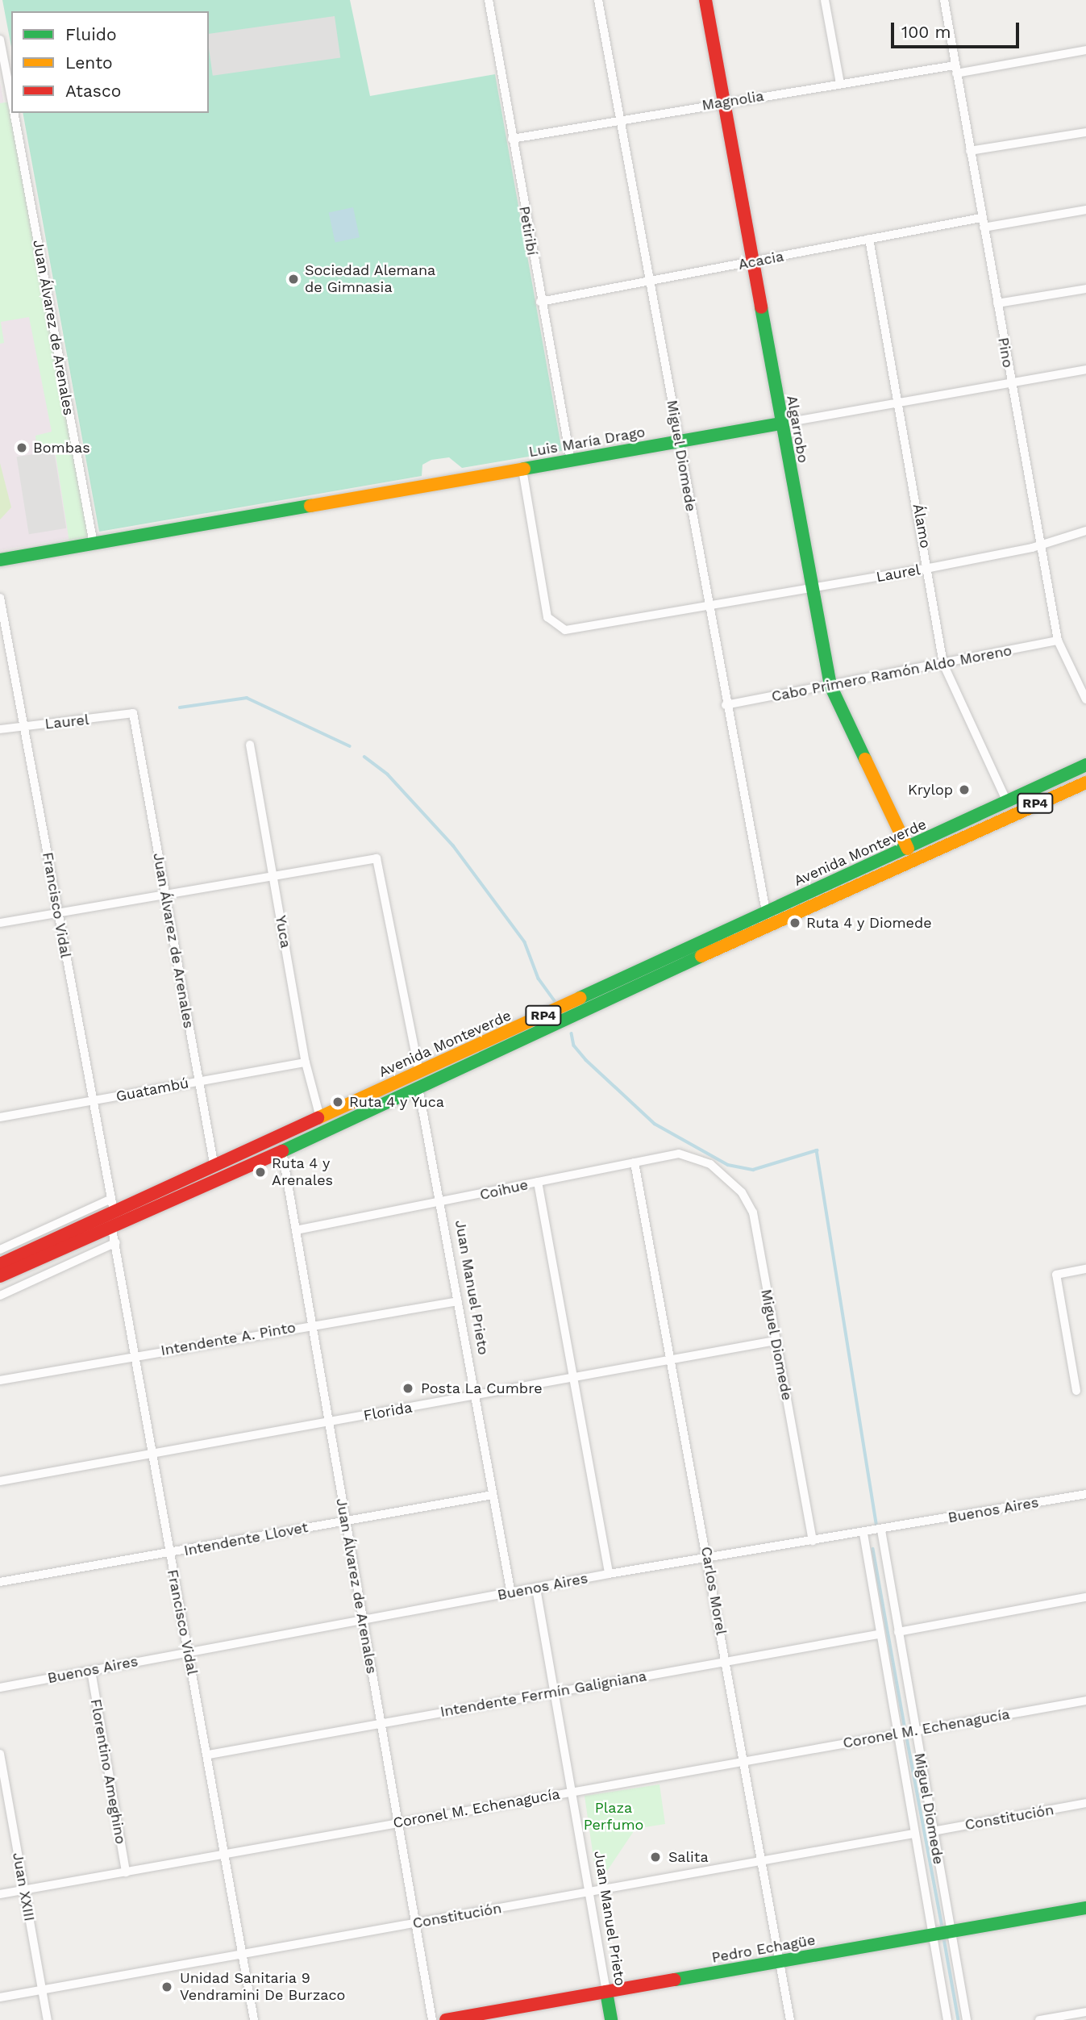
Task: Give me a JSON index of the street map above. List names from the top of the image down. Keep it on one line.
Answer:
{"streets":{"main road":["Algarrobo","Luis María Drago","RP4","Avenida Monteverde","Juan Manuel Prieto","Pedro Echagüe"],"street":["Magnolia","Petiribí","Acacia","Juan Álvarez de Arenales","Pino","Miguel Diomede","Álamo","Laurel","Cabo Primero Ramón Aldo Moreno","Francisco Vidal","Yuca","Guatambú","Coihue","Intendente A. Pinto","Florida","Buenos Aires","Intendente Llovet","Carlos Morel","Intendente Fermín Galigniana","Coronel M. Echenagucía","Florentino Ameghino","Constitución","Juan XXIII"]},"crossings":[["Magnolia","Petiribí"],["Magnolia","Pino"],["Magnolia","Algarrobo"],["Magnolia","Miguel Diomede"],["Petiribí","Acacia"],["Petiribí","Luis María Drago"],["Acacia","Pino"],["Acacia","Algarrobo"],["Acacia","Miguel Diomede"],["Acacia","Álamo"],["Juan Álvarez de Arenales","Luis María Drago"],["Juan Álvarez de Arenales","Laurel"],["Juan Álvarez de Arenales","Avenida Monteverde"],["Juan Álvarez de Arenales","Guatambú"],["Juan Álvarez de Arenales","Coihue"],["Juan Álvarez de Arenales","Intendente A. Pinto"],["Juan Álvarez de Arenales","Florida"],["Juan Álvarez de Arenales","Buenos Aires"],["Juan Álvarez de Arenales","Intendente Llovet"],["Juan Álvarez de Arenales","Intendente Fermín Galigniana"],["Juan Álvarez de Arenales","Coronel M. Echenagucía"],["Juan Álvarez de Arenales","Constitución"],["Pino","Luis María Drago"],["Pino","Laurel"],["Pino","Cabo Primero Ramón Aldo Moreno"],["Algarrobo","Luis María Drago"],["Algarrobo","Laurel"],["Algarrobo","Cabo Primero Ramón Aldo Moreno"],["Algarrobo","Avenida Monteverde"],["Luis María Drago","Miguel Diomede"],["Luis María Drago","Álamo"],["Luis María Drago","Laurel"],["Miguel Diomede","Laurel"],["Miguel Diomede","Cabo Primero Ramón Aldo Moreno"],["Miguel Diomede","Avenida Monteverde"],["Miguel Diomede","Coihue"],["Miguel Diomede","Florida"],["Miguel Diomede","Buenos Aires"],["Miguel Diomede","Intendente Fermín Galigniana"],["Miguel Diomede","Coronel M. Echenagucía"],["Miguel Diomede","Constitución"],["Miguel Diomede","Pedro Echagüe"],["Álamo","Laurel"],["Álamo","Cabo Primero Ramón Aldo Moreno"],["Álamo","Avenida Monteverde"],["Laurel","Francisco Vidal"],["Avenida Monteverde","Francisco Vidal"],["Avenida Monteverde","Yuca"],["Avenida Monteverde","Juan Manuel Prieto"],["Francisco Vidal","Guatambú"],["Francisco Vidal","Intendente A. Pinto"],["Francisco Vidal","Florida"],["Francisco Vidal","Buenos Aires"],["Francisco Vidal","Intendente Llovet"],["Francisco Vidal","Intendente Fermín Galigniana"],["Francisco Vidal","Coronel M. Echenagucía"],["Francisco Vidal","Constitución"],["Yuca","Guatambú"],["Coihue","Juan Manuel Prieto"],["Coihue","Carlos Morel"],["Juan Manuel Prieto","Intendente A. Pinto"],["Juan Manuel Prieto","Florida"],["Juan Manuel Prieto","Buenos Aires"],["Juan Manuel Prieto","Intendente Llovet"],["Juan Manuel Prieto","Intendente Fermín Galigniana"],["Juan Manuel Prieto","Coronel M. Echenagucía"],["Juan Manuel Prieto","Constitución"],["Juan Manuel Prieto","Pedro Echagüe"],["Florida","Carlos Morel"],["Buenos Aires","Carlos Morel"],["Buenos Aires","Florentino Ameghino"],["Carlos Morel","Intendente Fermín Galigniana"],["Carlos Morel","Coronel M. Echenagucía"],["Carlos Morel","Constitución"],["Carlos Morel","Pedro Echagüe"],["Coronel M. Echenagucía","Florentino Ameghino"],["Coronel M. Echenagucía","Juan XXIII"],["Constitución","Juan XXIII"]],"parks":["Plaza Perfumo"],"places":["Sociedad Alemana de Gimnasia","Bombas","Krylop","Ruta 4 y Diomede","Ruta 4 y Yuca","Ruta 4 y Arenales","Posta La Cumbre","Salita","Unidad Sanitaria 9 Vendramini De Burzaco"],"legend":["Fluido","Lento","Atasco"],"scale_bar":"100 m"}
